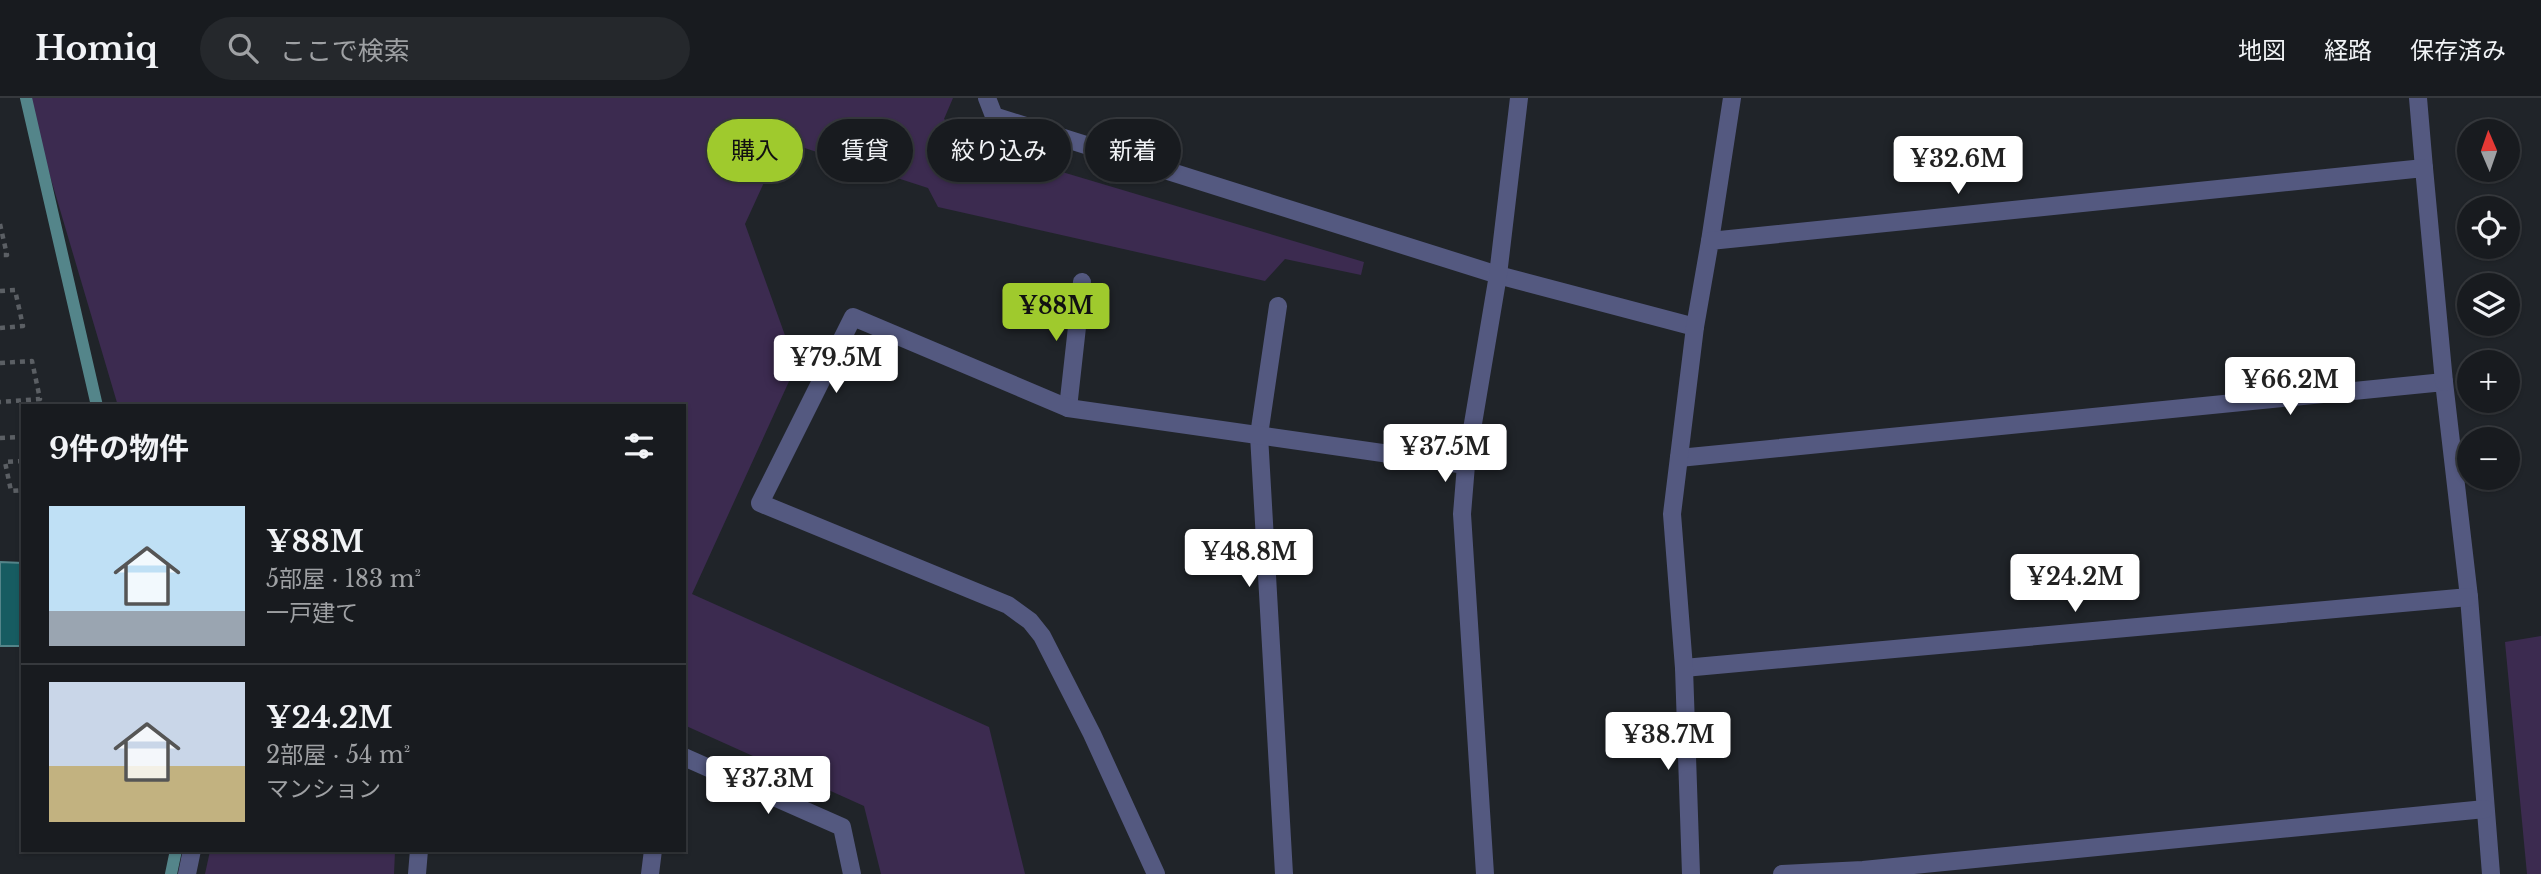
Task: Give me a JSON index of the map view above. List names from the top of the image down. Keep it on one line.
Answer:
{"north":"top","page":{"header":"Homiq","search":"ここで検索","nav":["地図","経路","保存済み"],"map_buttons":["+","−"],"chip":["購入","賃貸","絞り込み","新着"],"price":["¥32.6M","¥88M","¥79.5M","¥66.2M","¥37.5M","¥48.8M","¥24.2M","¥38.7M","¥37.3M"],"heading":"9件の物件","list":[{"name":"¥88M","note":"5部屋 · 183 m² · 一戸建て"},{"name":"¥24.2M","note":"2部屋 · 54 m² · マンション"}]}}
